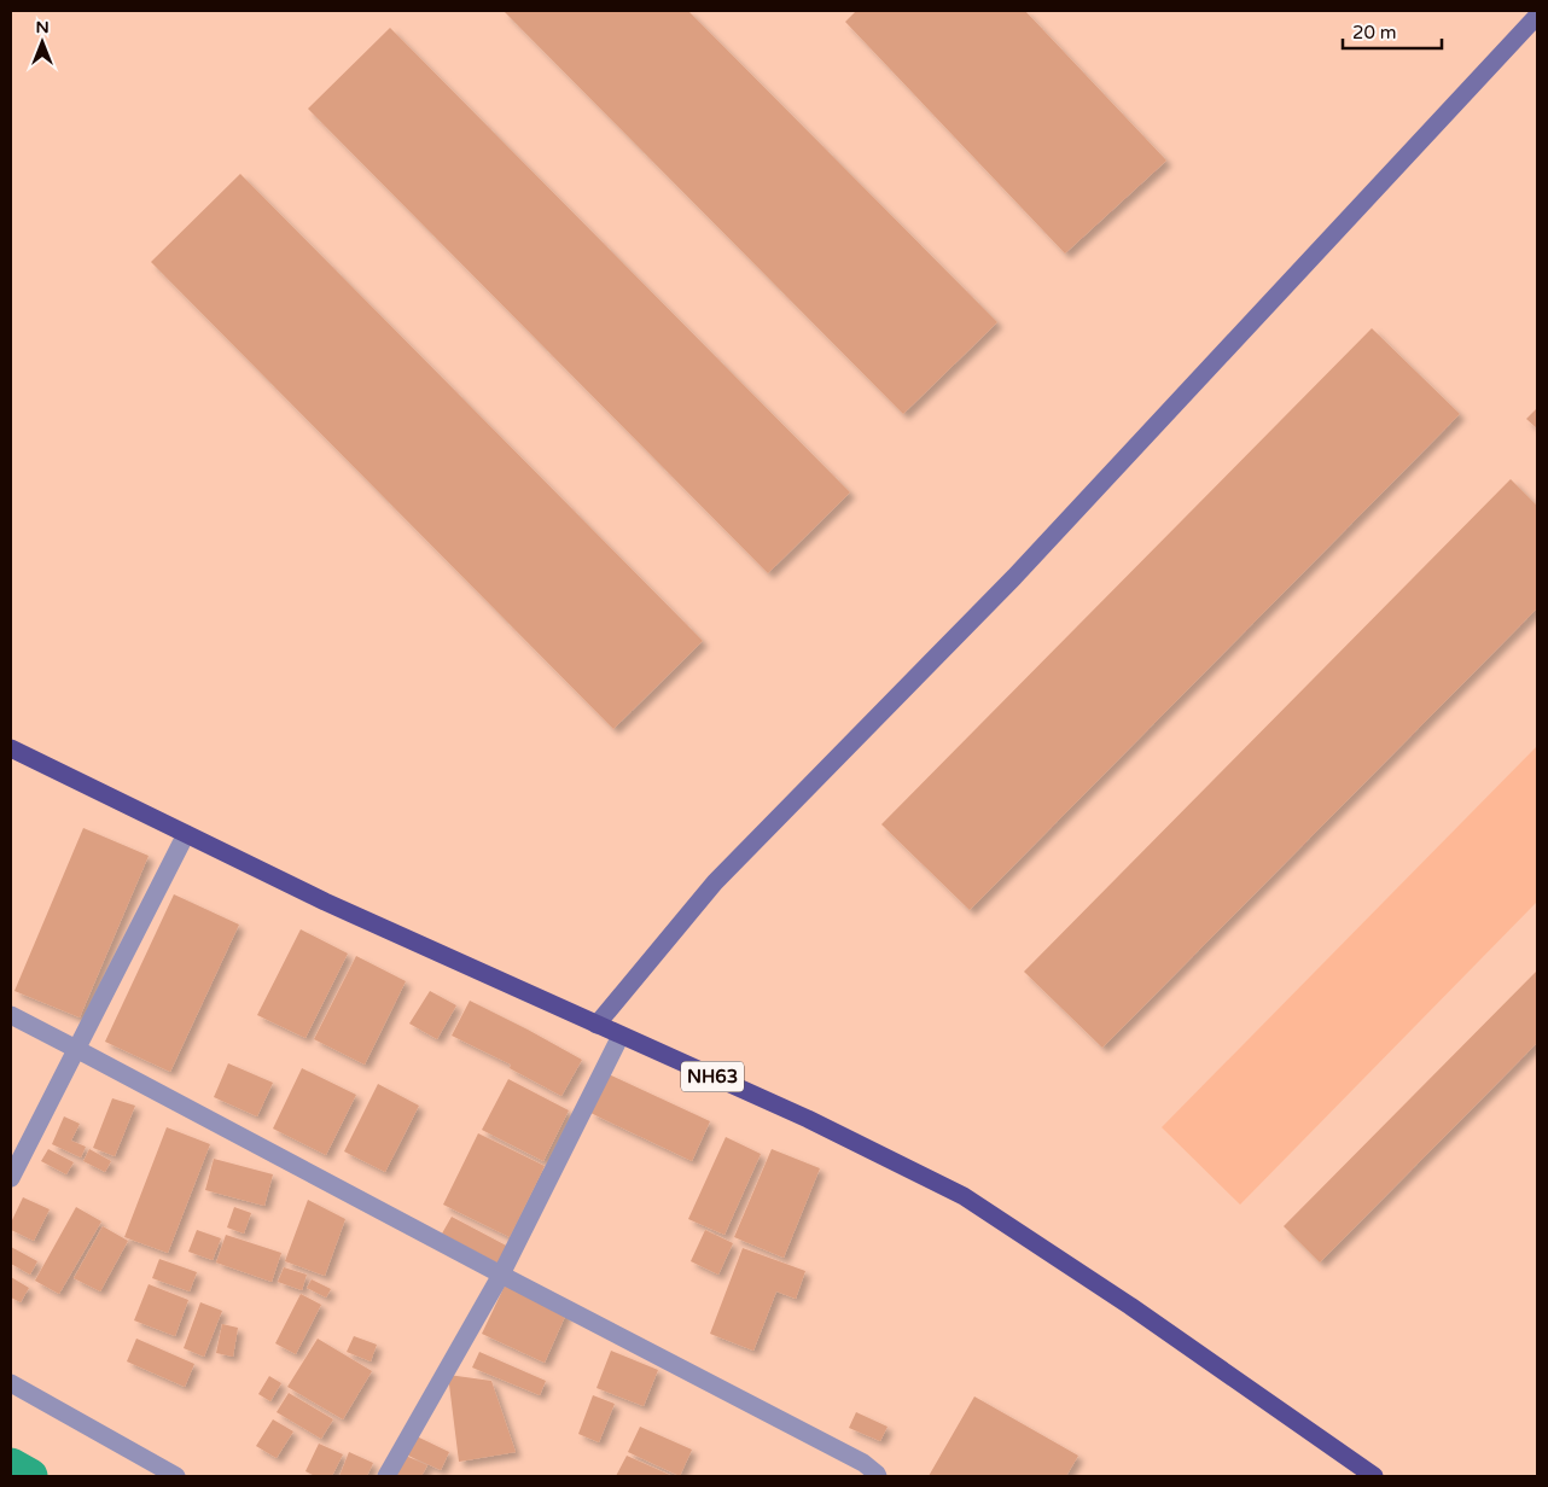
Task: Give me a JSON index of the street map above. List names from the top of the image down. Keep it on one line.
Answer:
{"streets":{"highway":["NH63"]},"scale_bar":"20 m","north":"top"}
